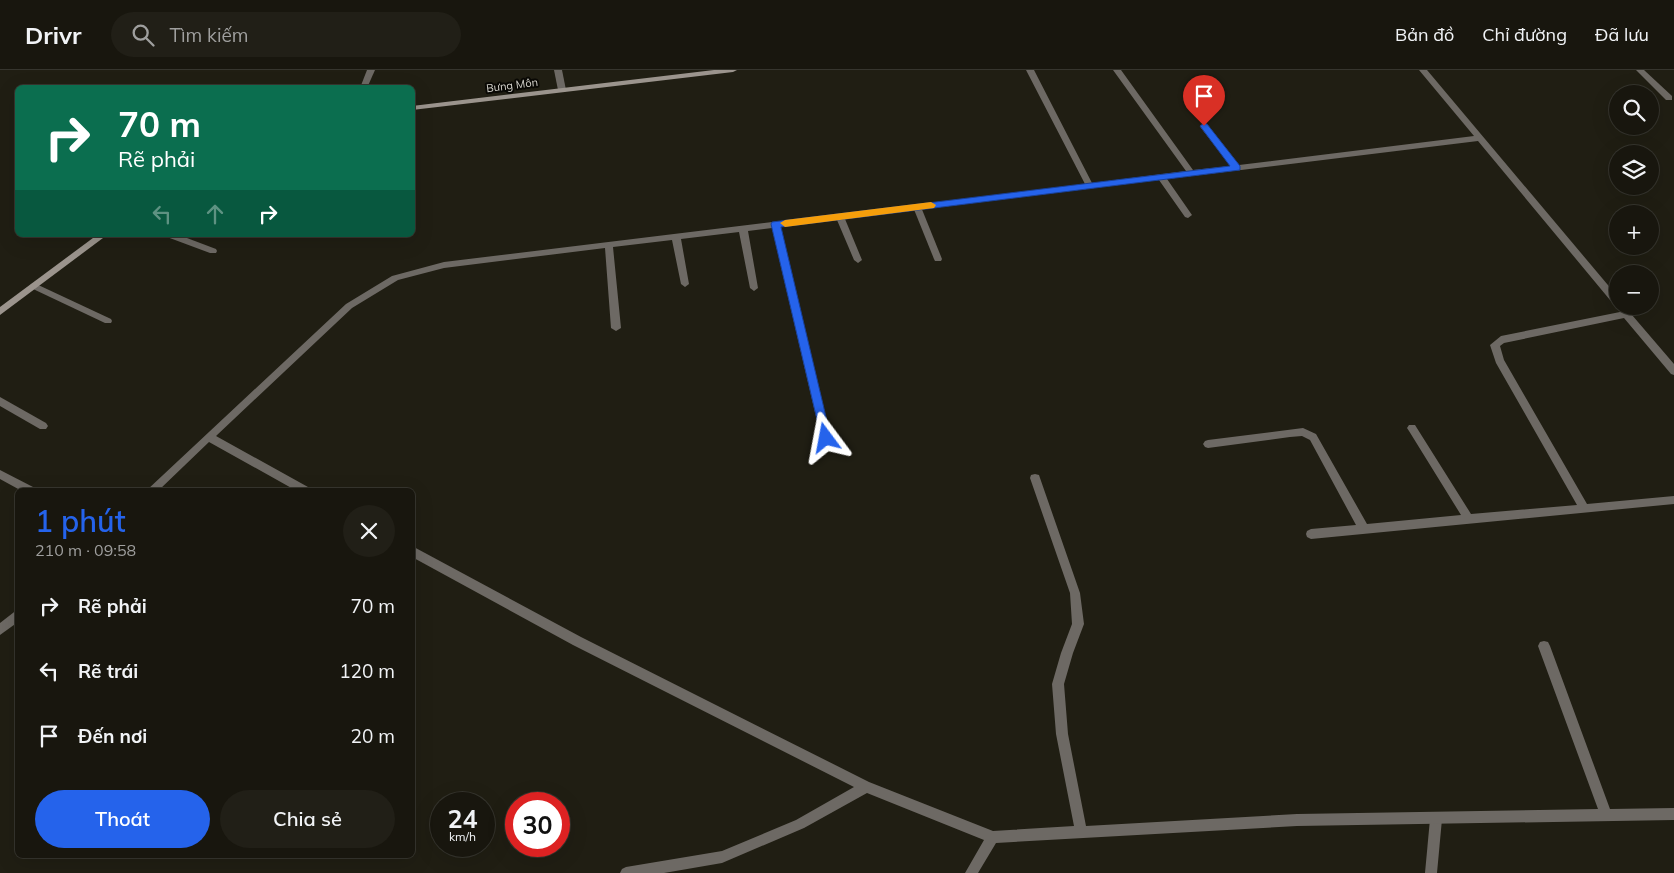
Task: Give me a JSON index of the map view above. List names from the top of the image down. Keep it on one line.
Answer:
{"streets":{"street":["Bưng Môn"]},"page":{"header":"Drivr","search":"Tìm kiếm","nav":["Bản đồ","Chỉ đường","Đã lưu"],"map_buttons":["+","−"],"turn":["70 m","Rẽ phải"],"heading":["1 phút","210 m · 09:58"],"list":[{"name":"Rẽ phải","value":"70 m"},{"name":"Rẽ trái","value":"120 m"},{"name":"Đến nơi","value":"20 m"}],"buttons":["Thoát","Chia sẻ"],"speed":"24 km/h","limit":"30"}}
